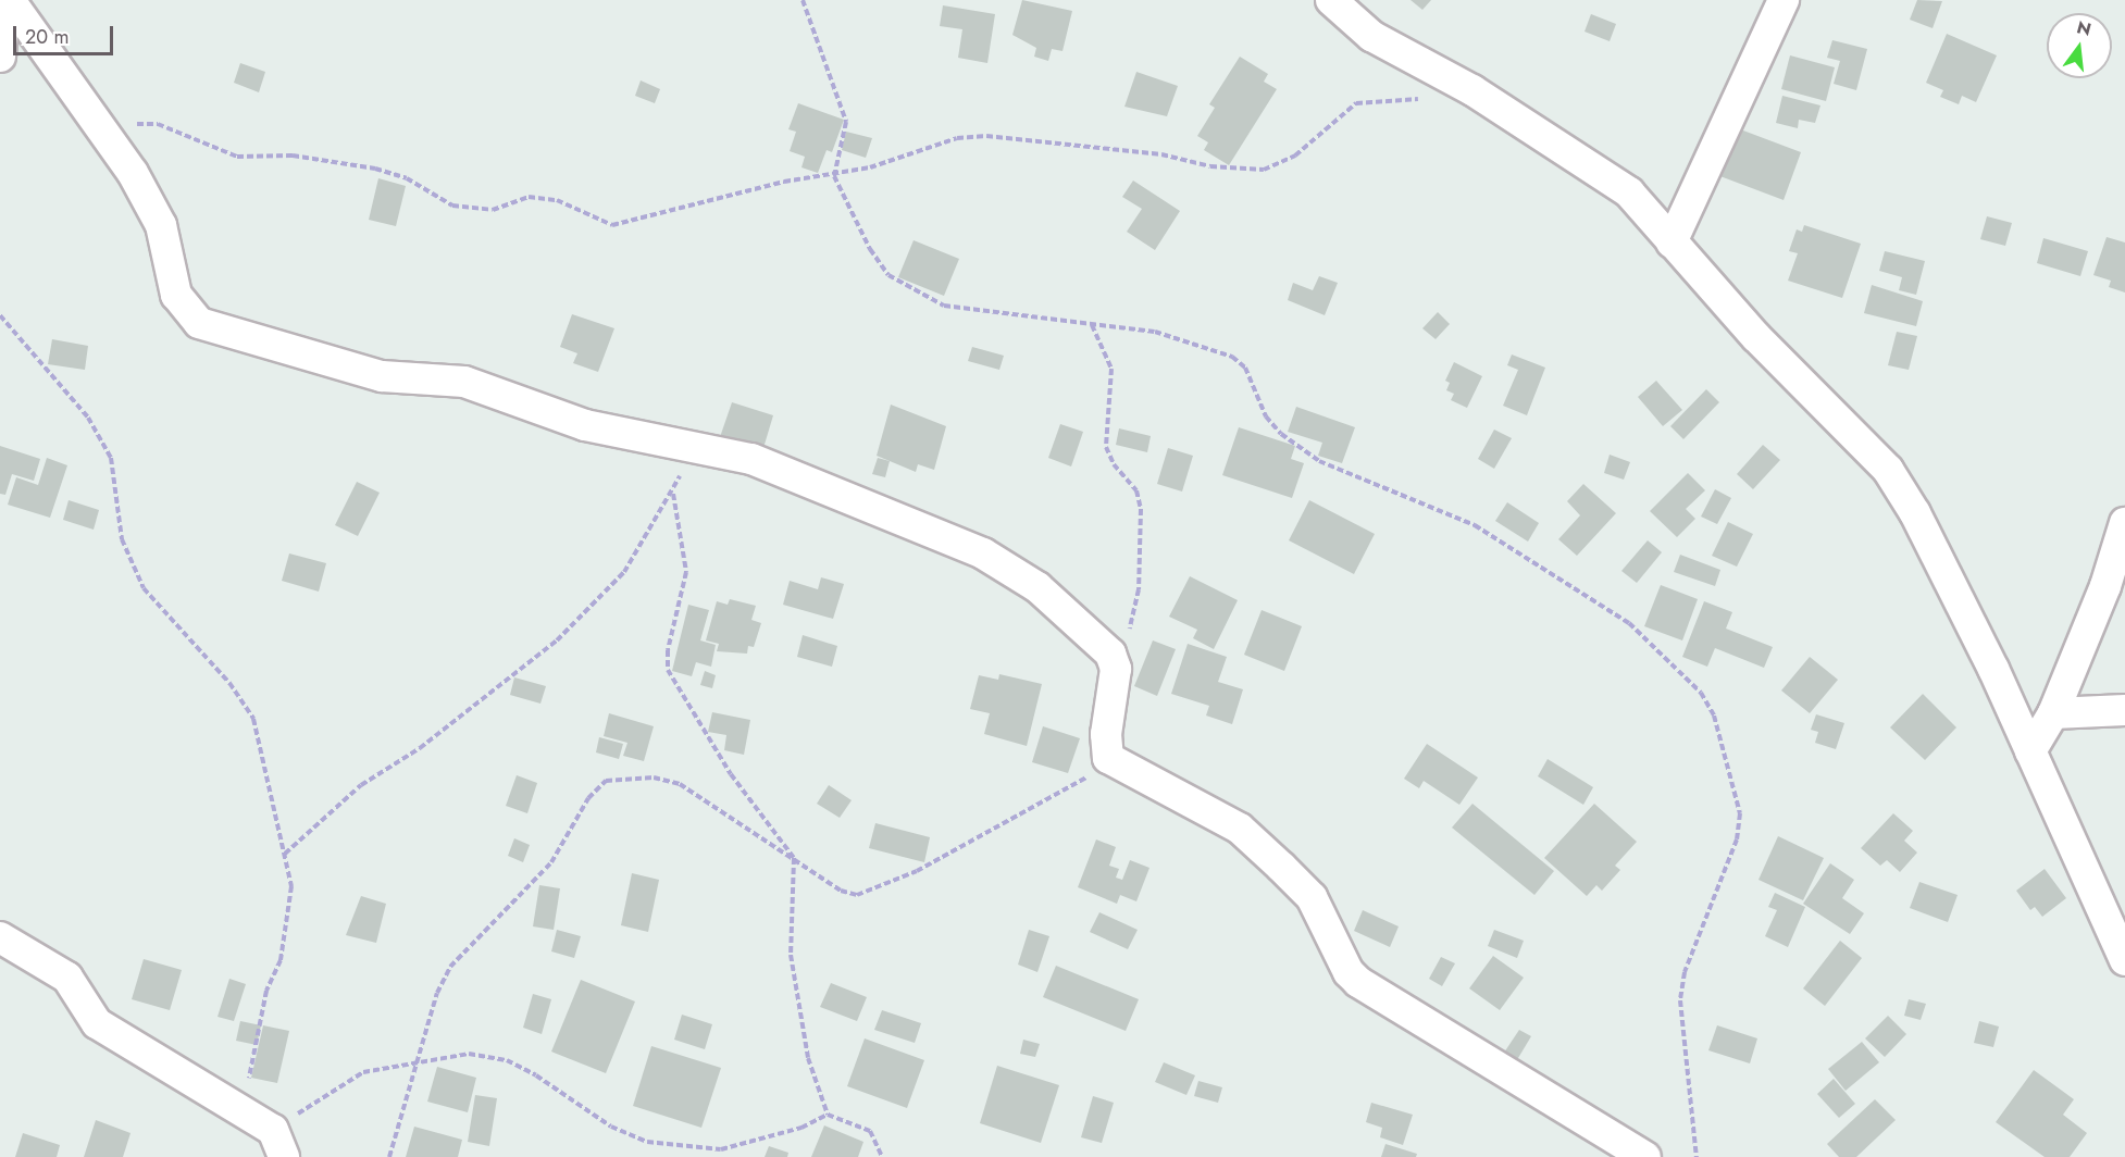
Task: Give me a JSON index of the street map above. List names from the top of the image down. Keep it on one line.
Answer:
{"scale_bar":"20 m","north":"top"}
